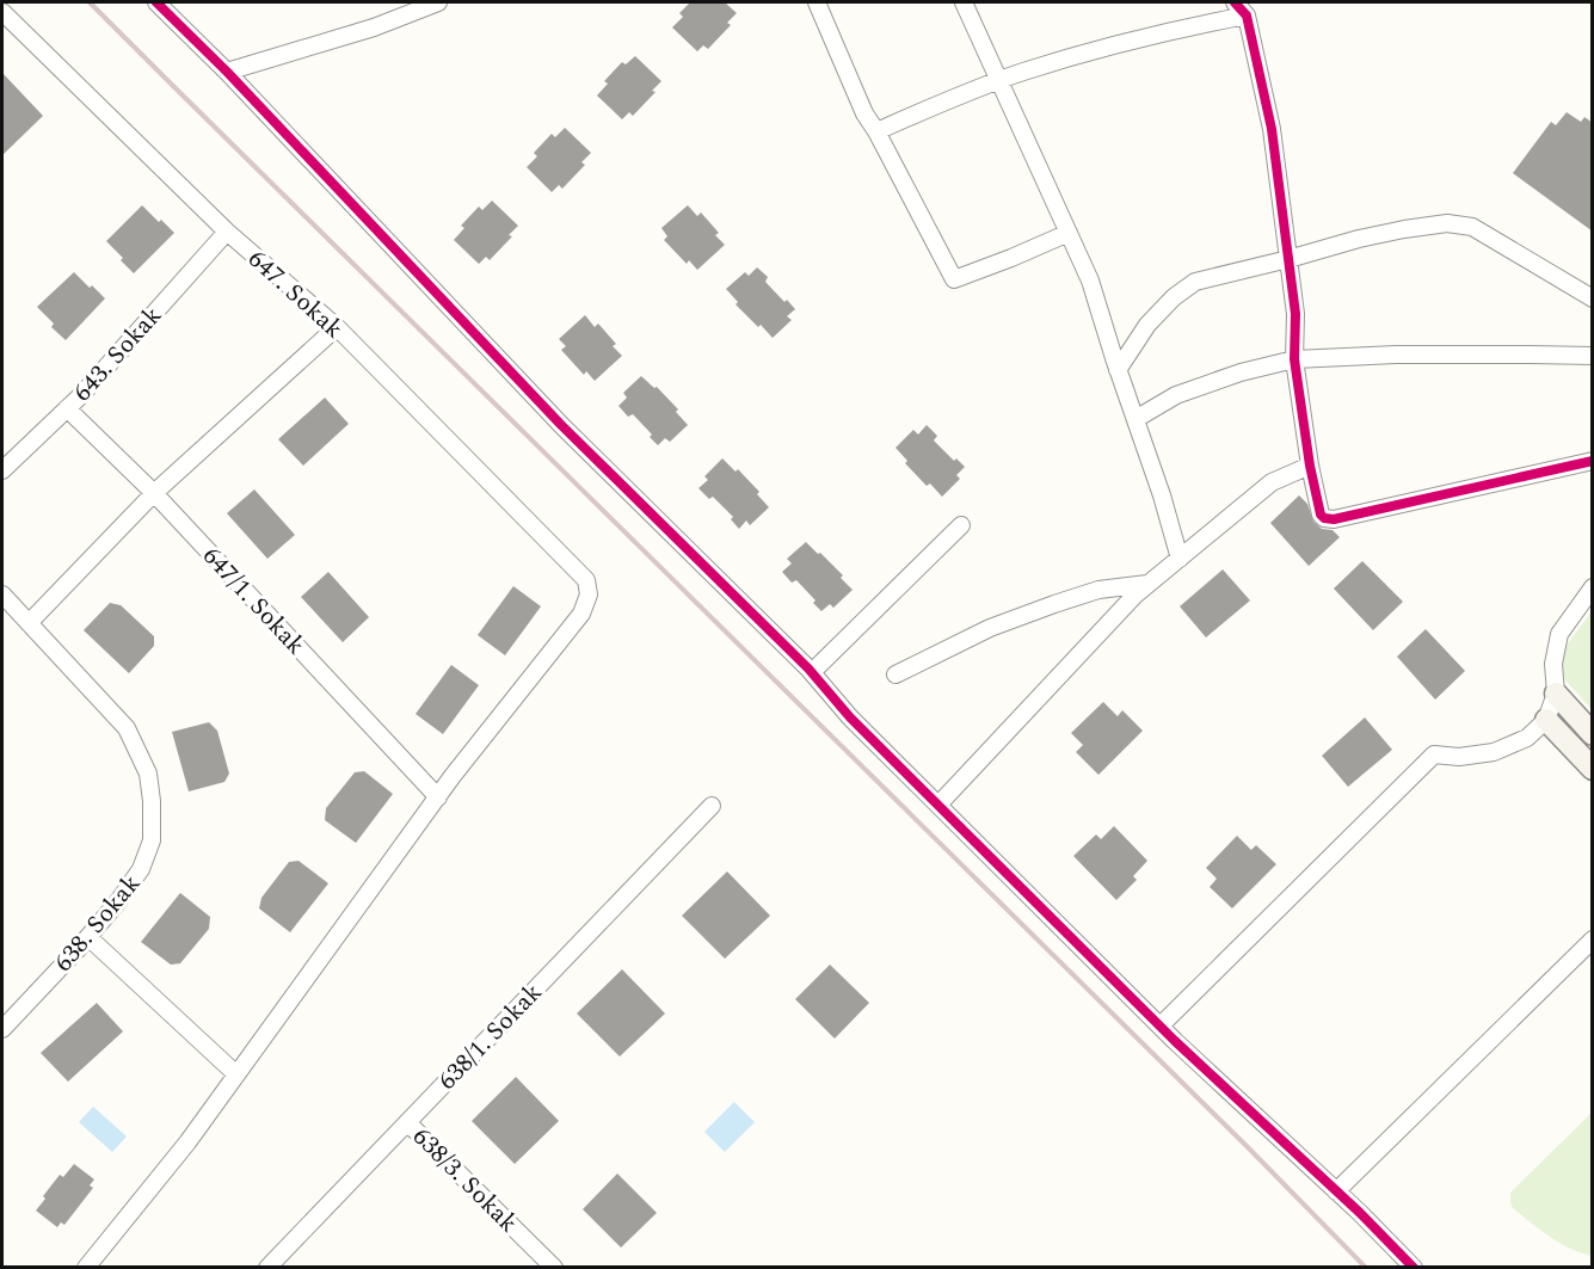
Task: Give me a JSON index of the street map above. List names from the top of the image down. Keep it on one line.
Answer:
{"streets":{"street":["647. Sokak","643. Sokak","647/1. Sokak","638. Sokak","638/1. Sokak","638/3. Sokak"]},"crossings":[["647. Sokak","643. Sokak"],["647. Sokak","647/1. Sokak"],["643. Sokak","647/1. Sokak"],["638/1. Sokak","638/3. Sokak"]]}
